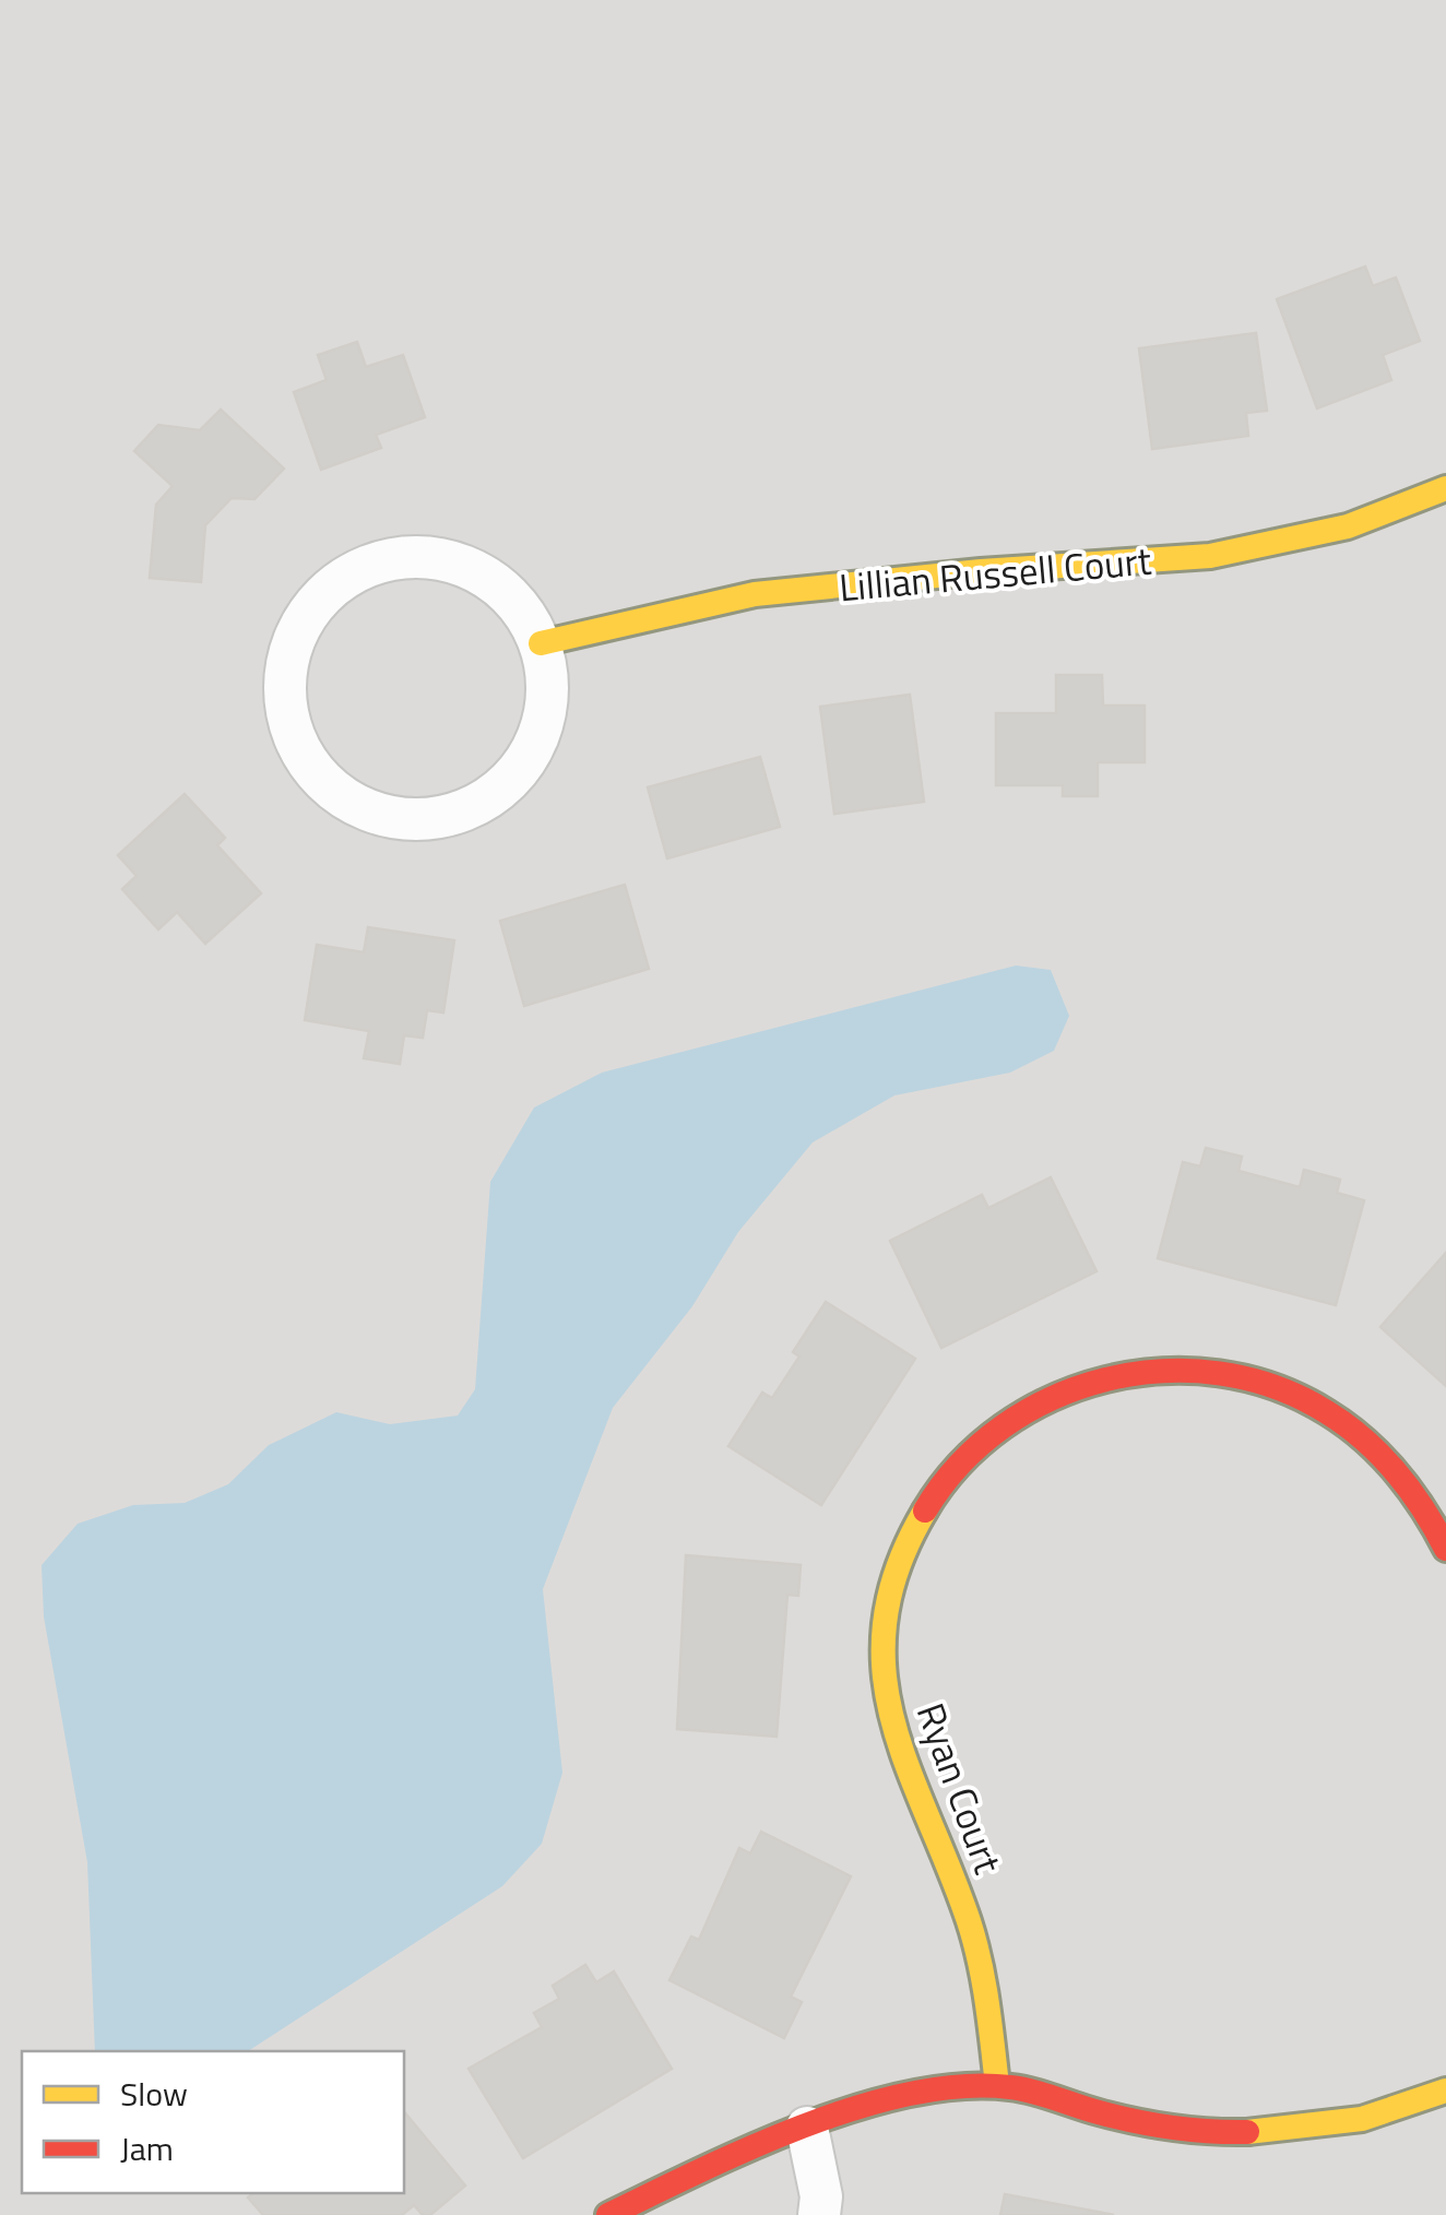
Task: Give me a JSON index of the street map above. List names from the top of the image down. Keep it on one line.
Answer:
{"streets":{"street":["Lillian Russell Court","Ryan Court"]},"legend":["Slow","Jam"]}
